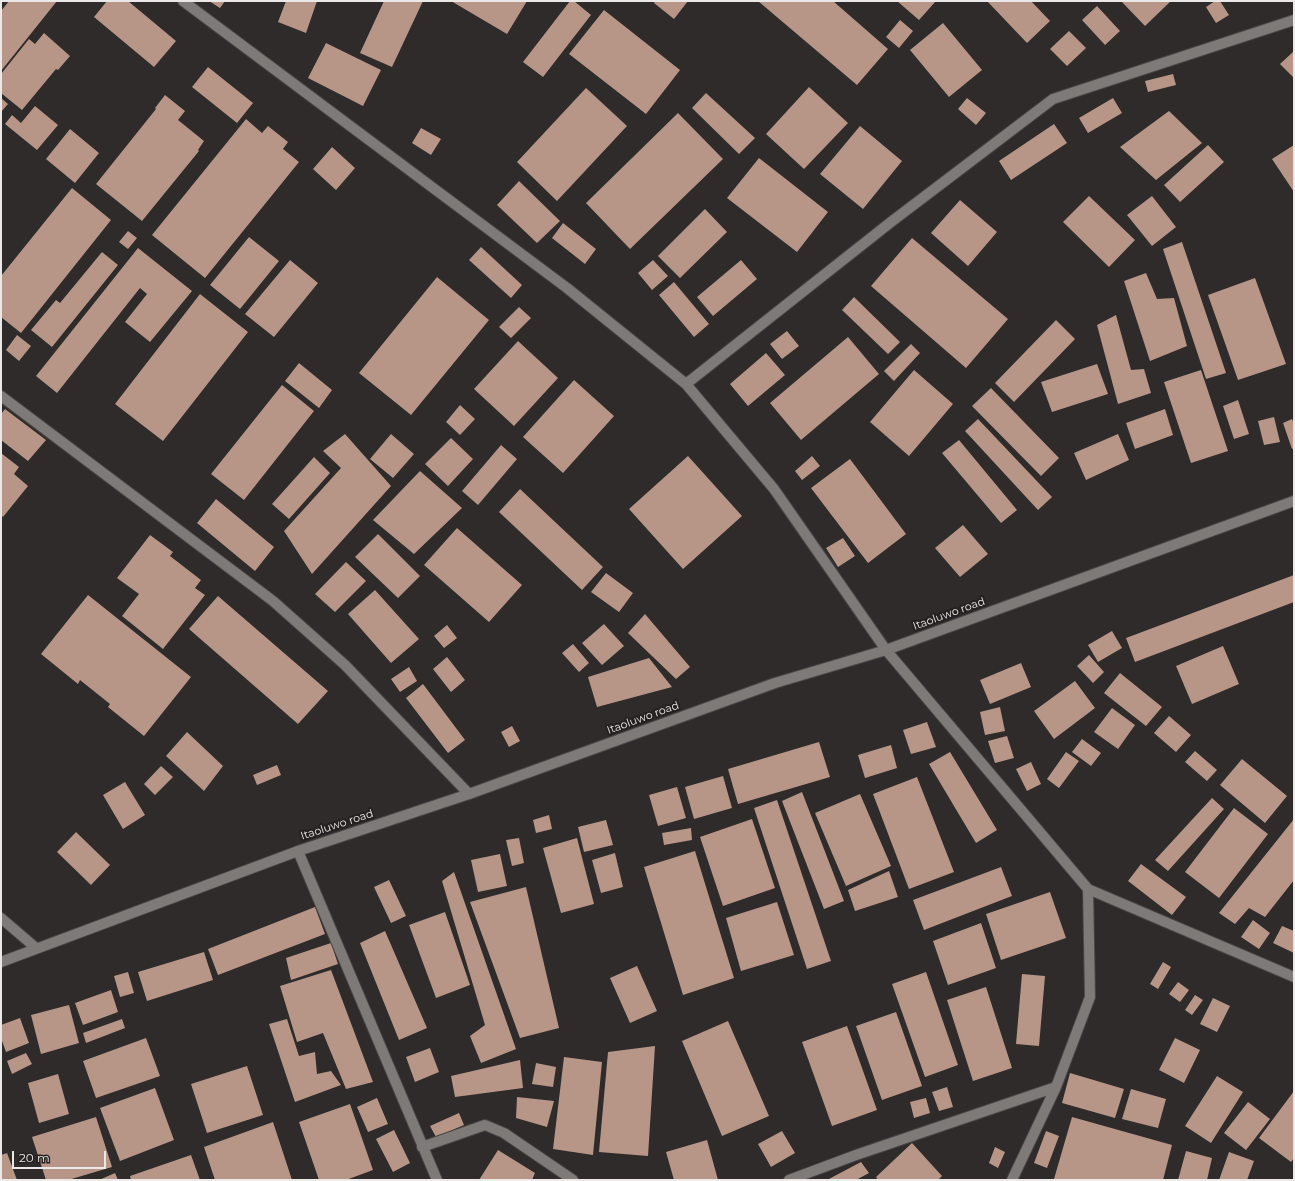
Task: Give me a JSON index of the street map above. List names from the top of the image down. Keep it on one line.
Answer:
{"streets":{"street":["Itaoluwo road"]},"scale_bar":"20 m"}
